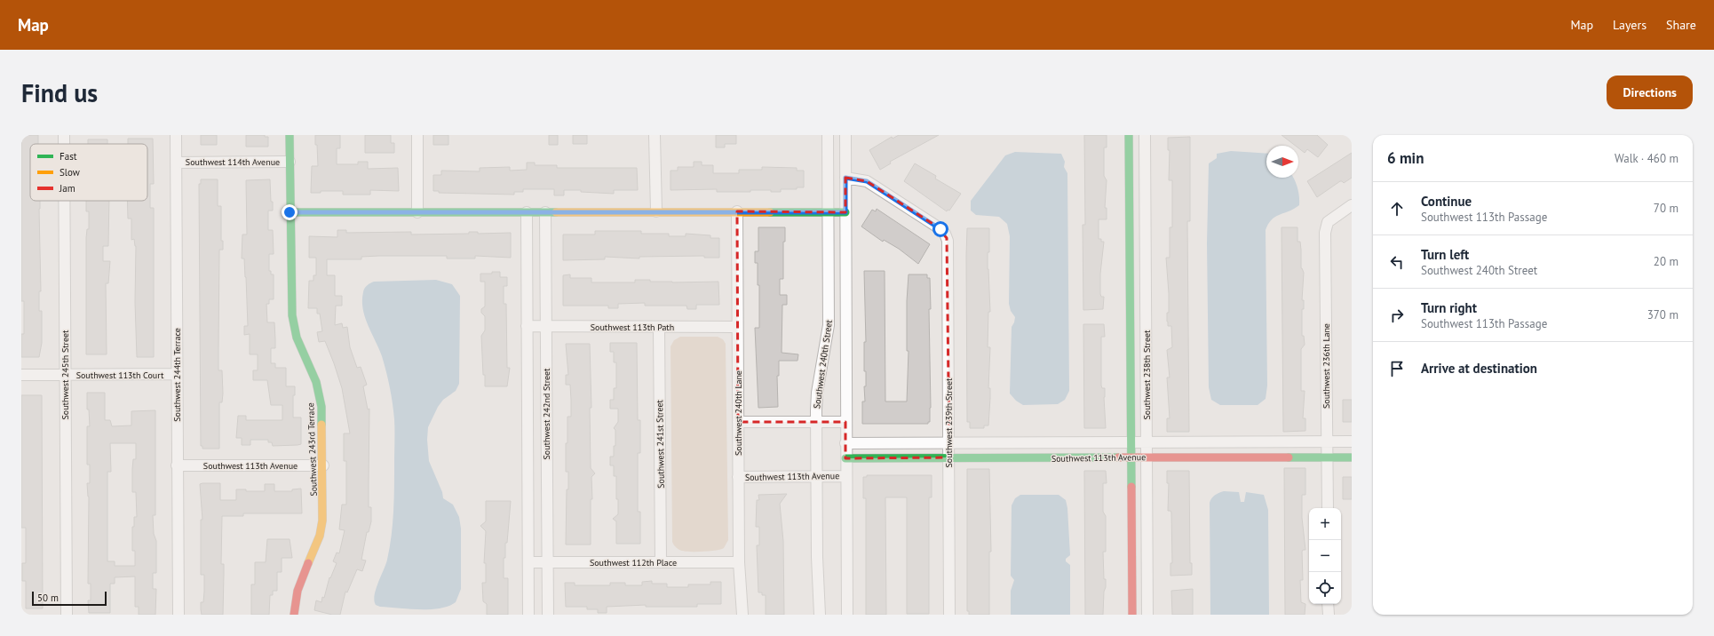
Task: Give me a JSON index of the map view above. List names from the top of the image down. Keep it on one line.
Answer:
{"streets":{"street":["Southwest 114th Avenue","Southwest 113th Path","Southwest 240th Street","Southwest 236th Lane","Southwest 245th Street","Southwest 113th Court","Southwest 244th Terrace","Southwest 238th Street","Southwest 240th Lane","Southwest 242nd Street","Southwest 239th Street","Southwest 241st Street","Southwest 243rd Terrace","Southwest 113th Avenue","Southwest 112th Place"]},"crossings":[["Southwest 114th Avenue","Southwest 244th Terrace"],["Southwest 114th Avenue","Southwest 243rd Terrace"],["Southwest 113th Path","Southwest 240th Lane"],["Southwest 113th Path","Southwest 242nd Street"],["Southwest 113th Path","Southwest 241st Street"],["Southwest 240th Street","Southwest 239th Street"],["Southwest 240th Street","Southwest 113th Avenue"],["Southwest 236th Lane","Southwest 113th Avenue"],["Southwest 245th Street","Southwest 113th Court"],["Southwest 113th Court","Southwest 244th Terrace"],["Southwest 244th Terrace","Southwest 113th Avenue"],["Southwest 238th Street","Southwest 113th Avenue"],["Southwest 240th Lane","Southwest 113th Avenue"],["Southwest 240th Lane","Southwest 112th Place"],["Southwest 242nd Street","Southwest 112th Place"],["Southwest 239th Street","Southwest 113th Avenue"],["Southwest 241st Street","Southwest 112th Place"],["Southwest 243rd Terrace","Southwest 113th Avenue"]],"legend":["Fast","Slow","Jam"],"scale_bar":"50 m","north":"right","page":{"header":"Map","nav":["Map","Layers","Share"],"buttons":"Directions","title":"Find us","heading":["6 min","Walk · 460 m"],"list":[["Continue","Southwest 113th Passage","70 m"],["Turn left","Southwest 240th Street","20 m"],["Turn right","Southwest 113th Passage","370 m"],"Arrive at destination"],"map_buttons":["+","−"],"scale":"50 m"}}
